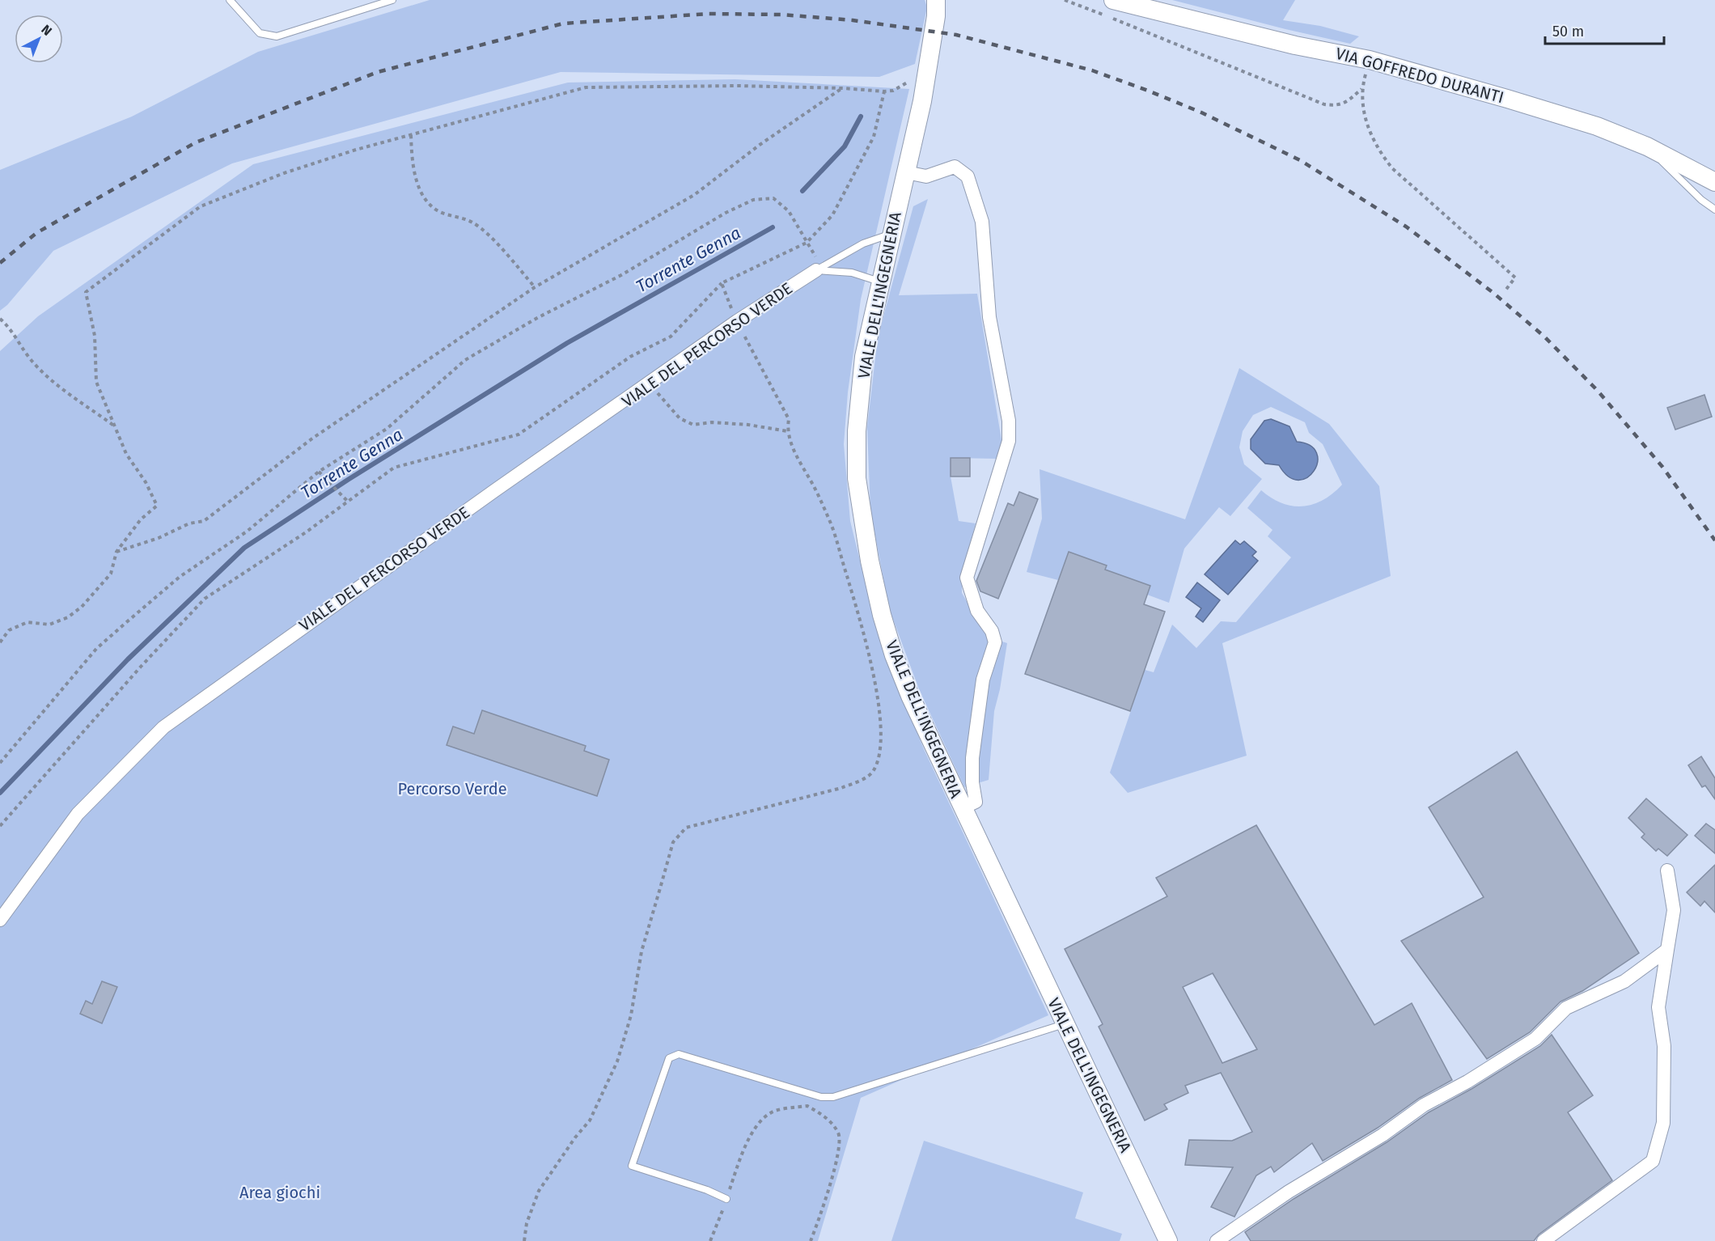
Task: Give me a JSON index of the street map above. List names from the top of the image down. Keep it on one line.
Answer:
{"streets":{"street":["VIA GOFFREDO DURANTI","VIALE DELL'INGEGNERIA","VIALE DEL PERCORSO VERDE"]},"crossings":[["VIALE DELL'INGEGNERIA","VIALE DEL PERCORSO VERDE"]],"water":["Torrente Genna"],"parks":["Percorso Verde","Area giochi"],"scale_bar":"50 m","north":"top right"}
